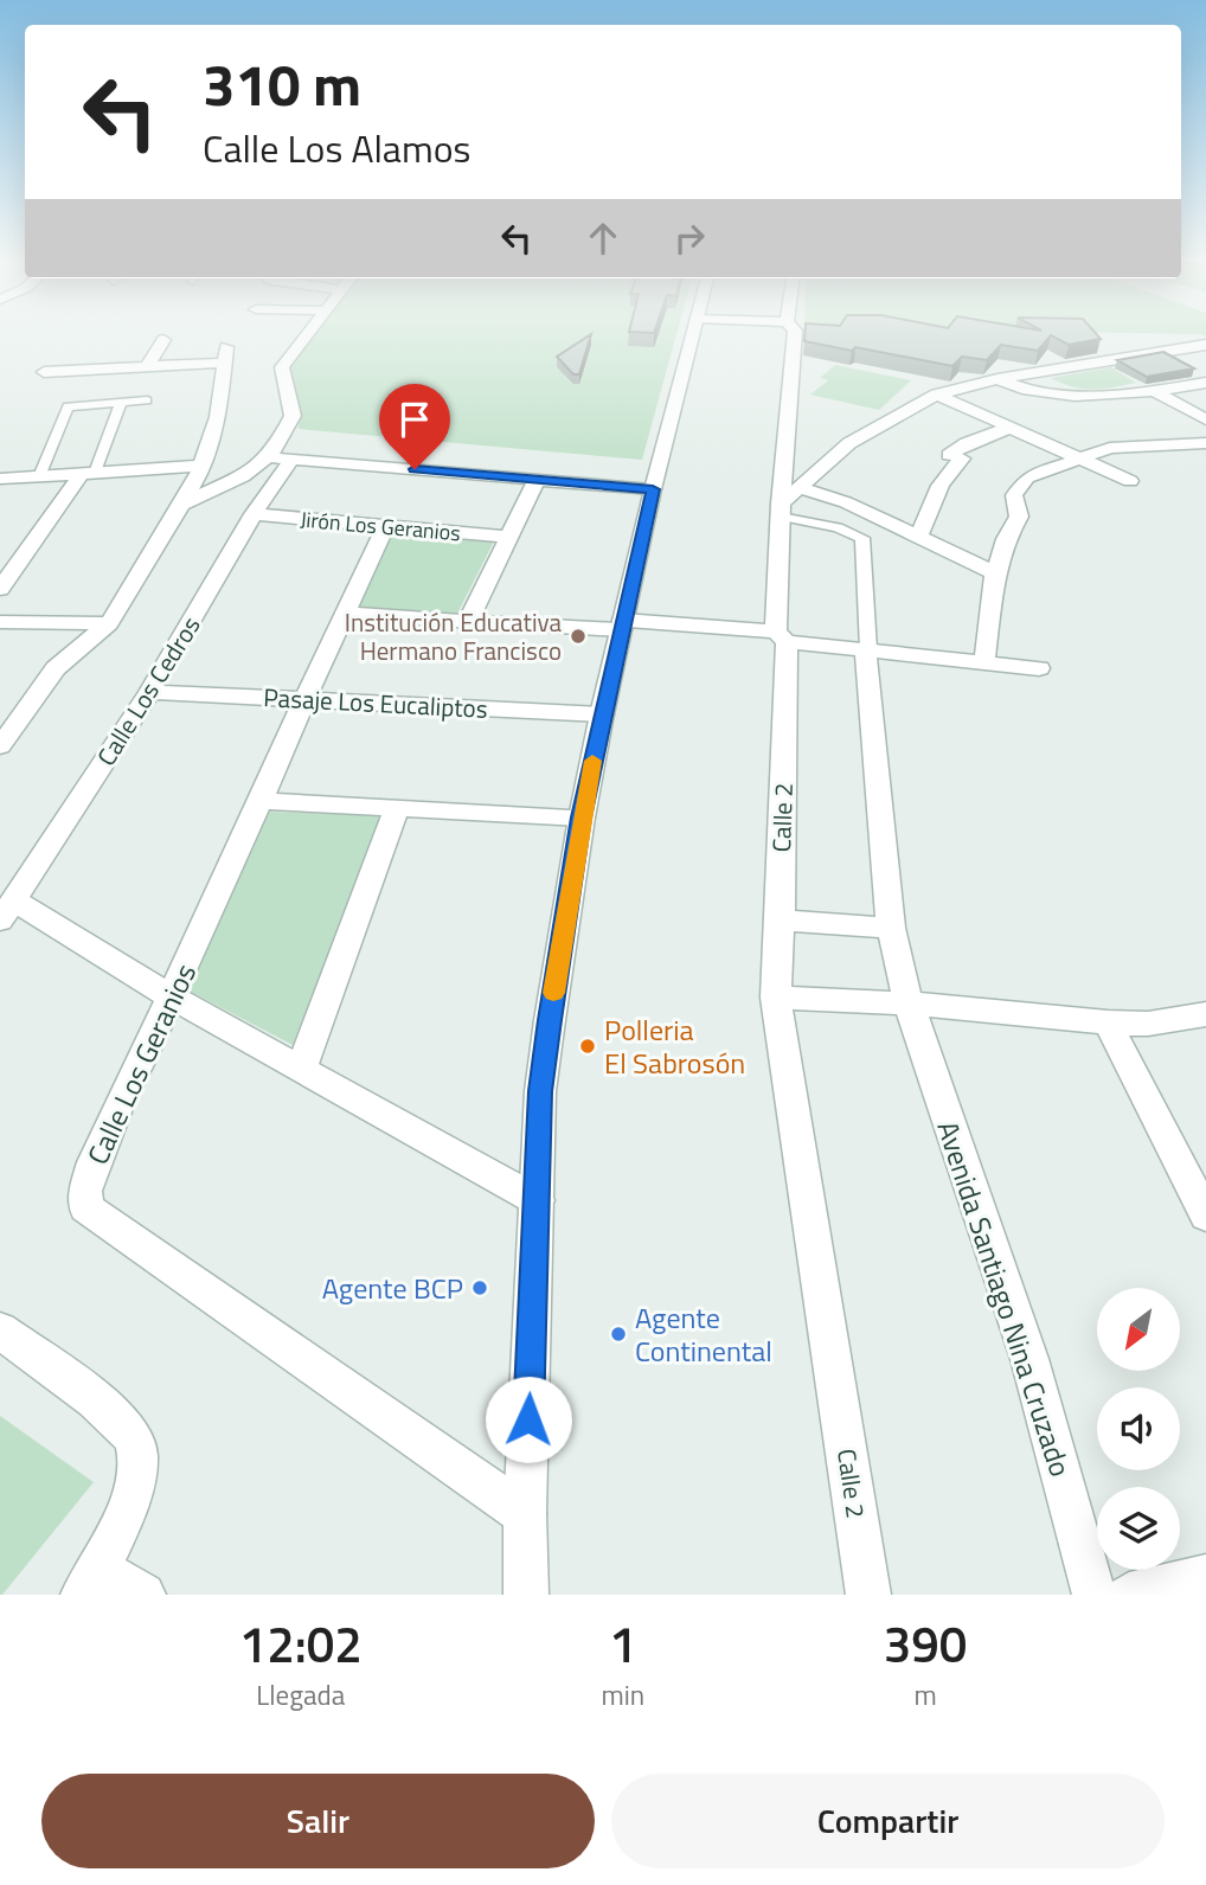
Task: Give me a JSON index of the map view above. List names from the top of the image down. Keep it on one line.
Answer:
{"streets":{"street":["Jirón Los Geranios","Calle Los Cedros","Pasaje Los Eucaliptos","Calle 2","Calle Los Geranios","Avenida Santiago Nina Cruzado"]},"crossings":[["Jirón Los Geranios","Calle Los Cedros"],["Jirón Los Geranios","Calle Los Geranios"],["Calle Los Cedros","Pasaje Los Eucaliptos"],["Pasaje Los Eucaliptos","Calle Los Geranios"]],"places":["Institución Educativa Hermano Francisco","Polleria El Sabrosón","Agente BCP","Agente Continental"],"north":"bottom left","page":{"turn":["310 m","Calle Los Alamos"],"eta":["12:02","Llegada","1","min","390","m"],"buttons":["Salir","Compartir"]}}
